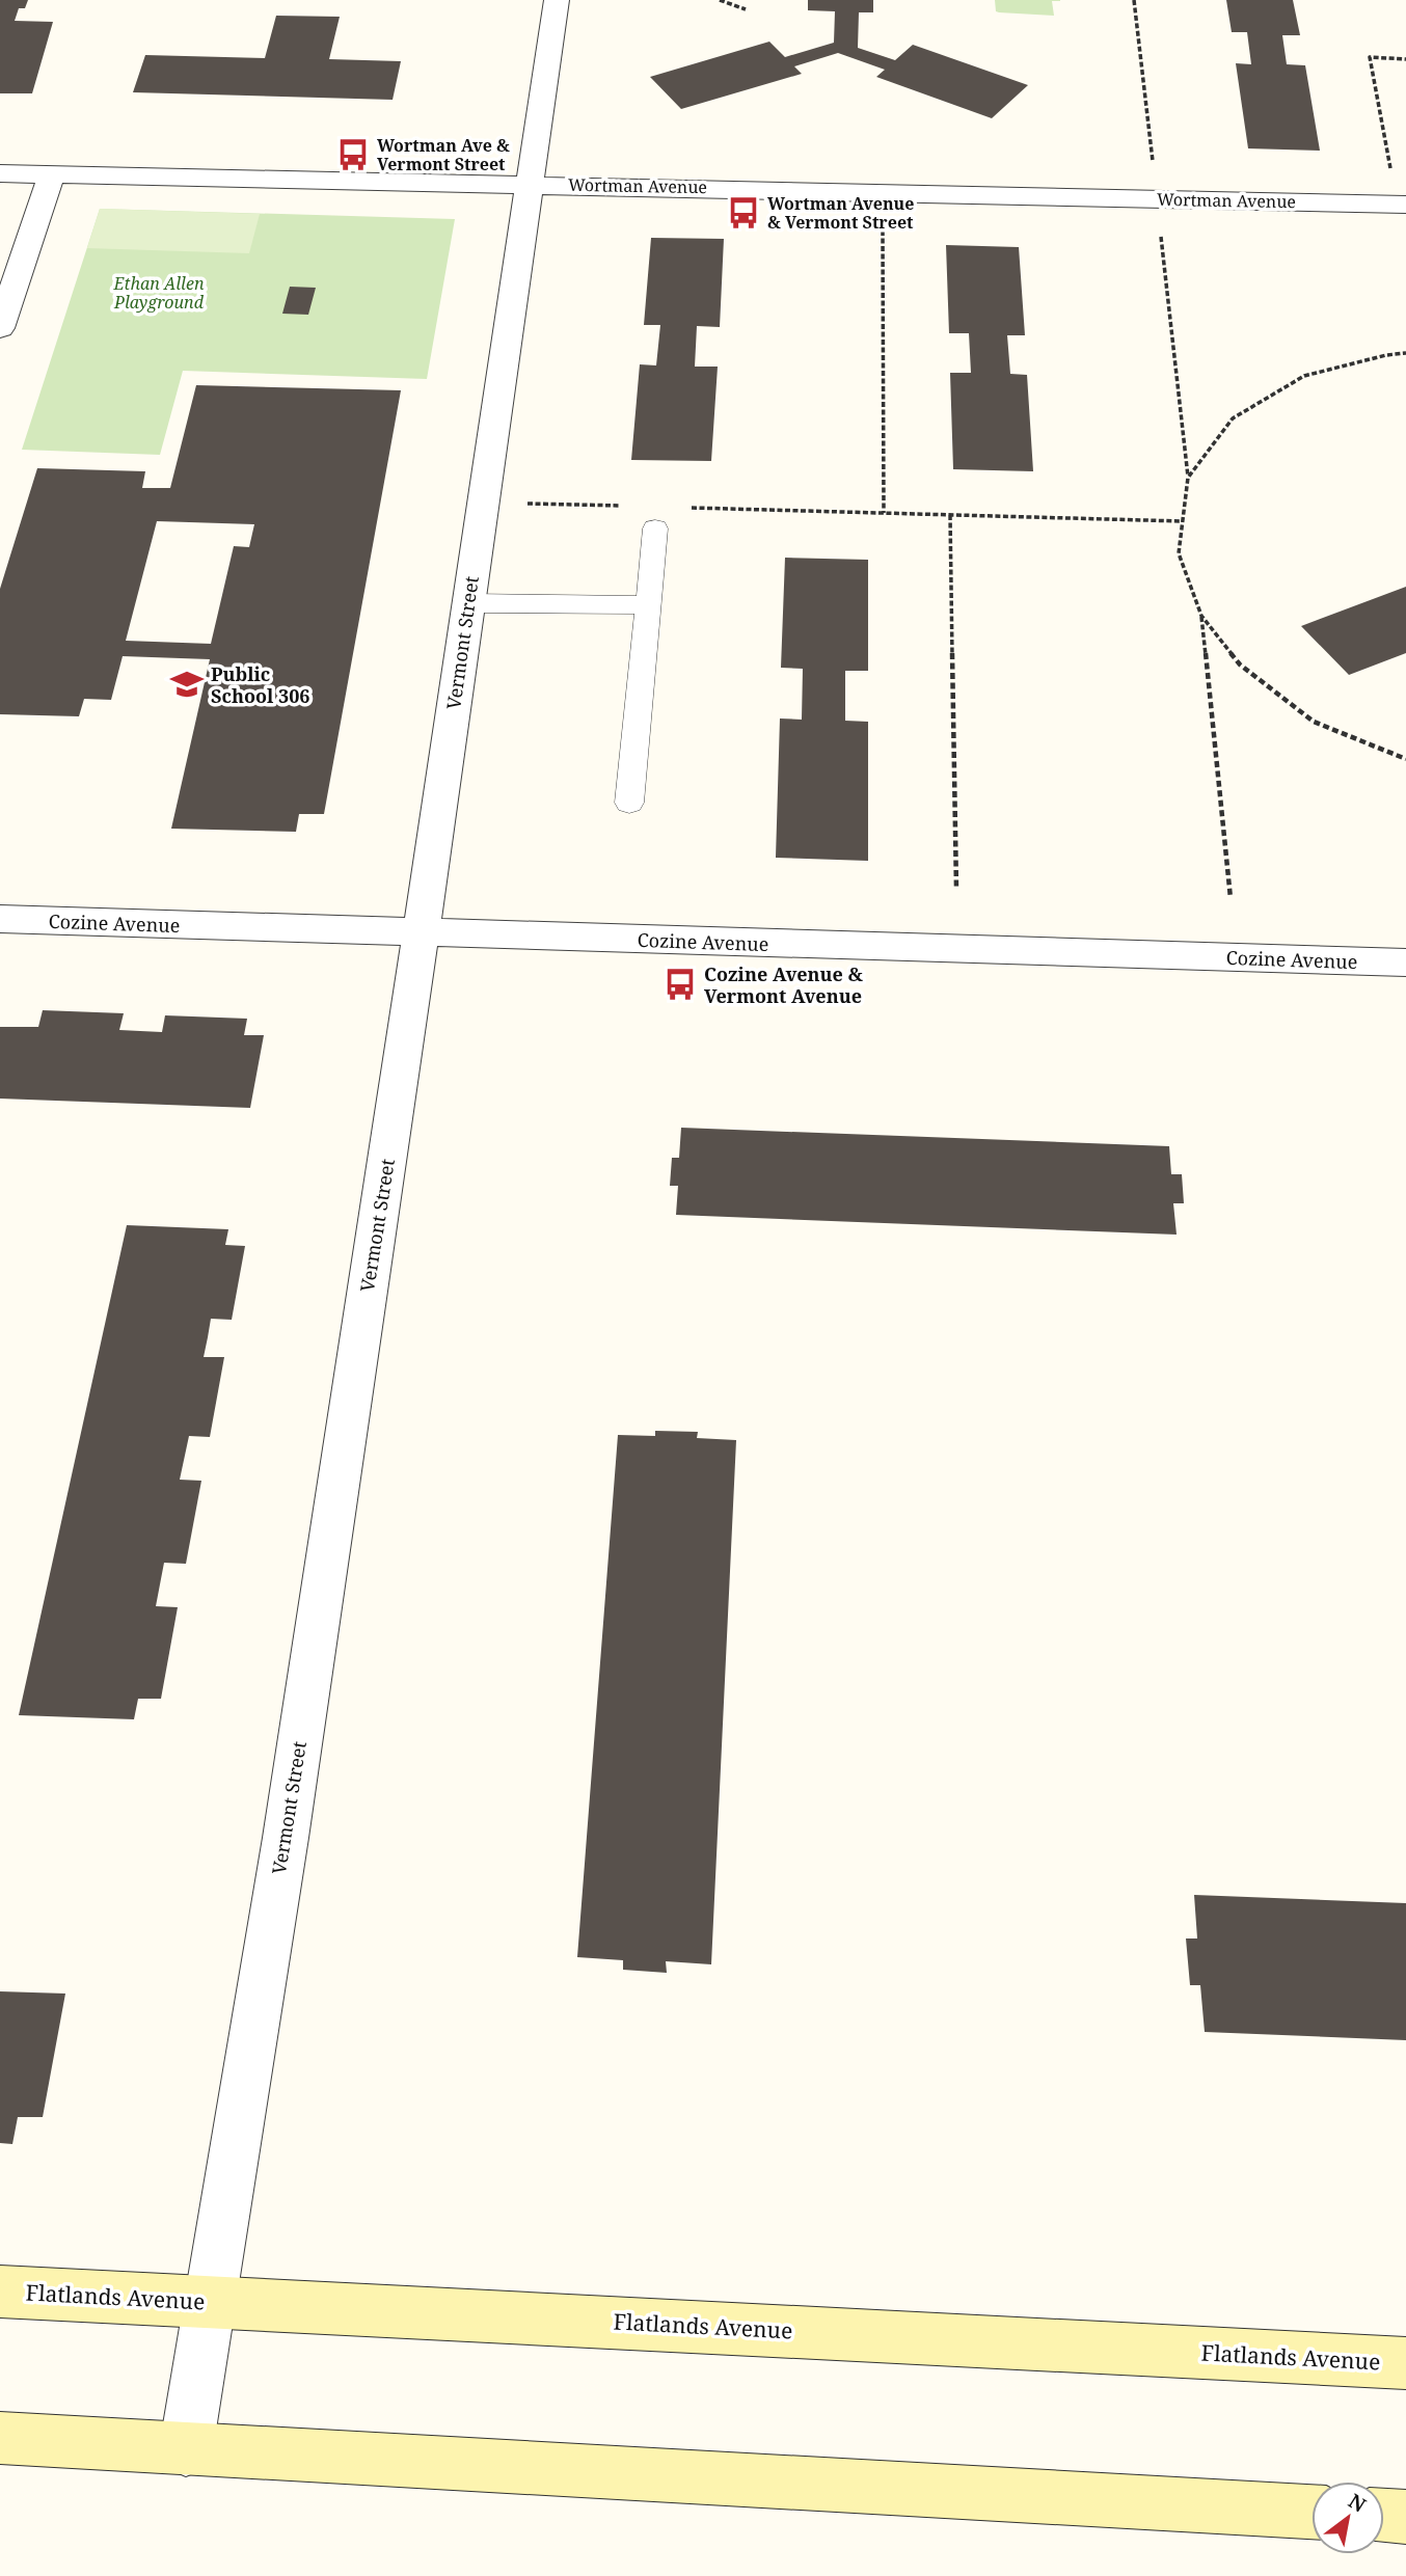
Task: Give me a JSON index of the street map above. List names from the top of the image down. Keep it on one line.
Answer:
{"streets":{"main road":["Flatlands Avenue"],"street":["Wortman Avenue","Vermont Street","Cozine Avenue"]},"crossings":[["Wortman Avenue","Vermont Street"],["Vermont Street","Cozine Avenue"],["Vermont Street","Flatlands Avenue"]],"parks":["Ethan Allen Playground"],"places":{"bus stop":["Wortman Ave & Vermont Street","Wortman Avenue & Vermont Street","Cozine Avenue & Vermont Avenue"],"school or university":["Public School 306"]},"north":"top right"}
